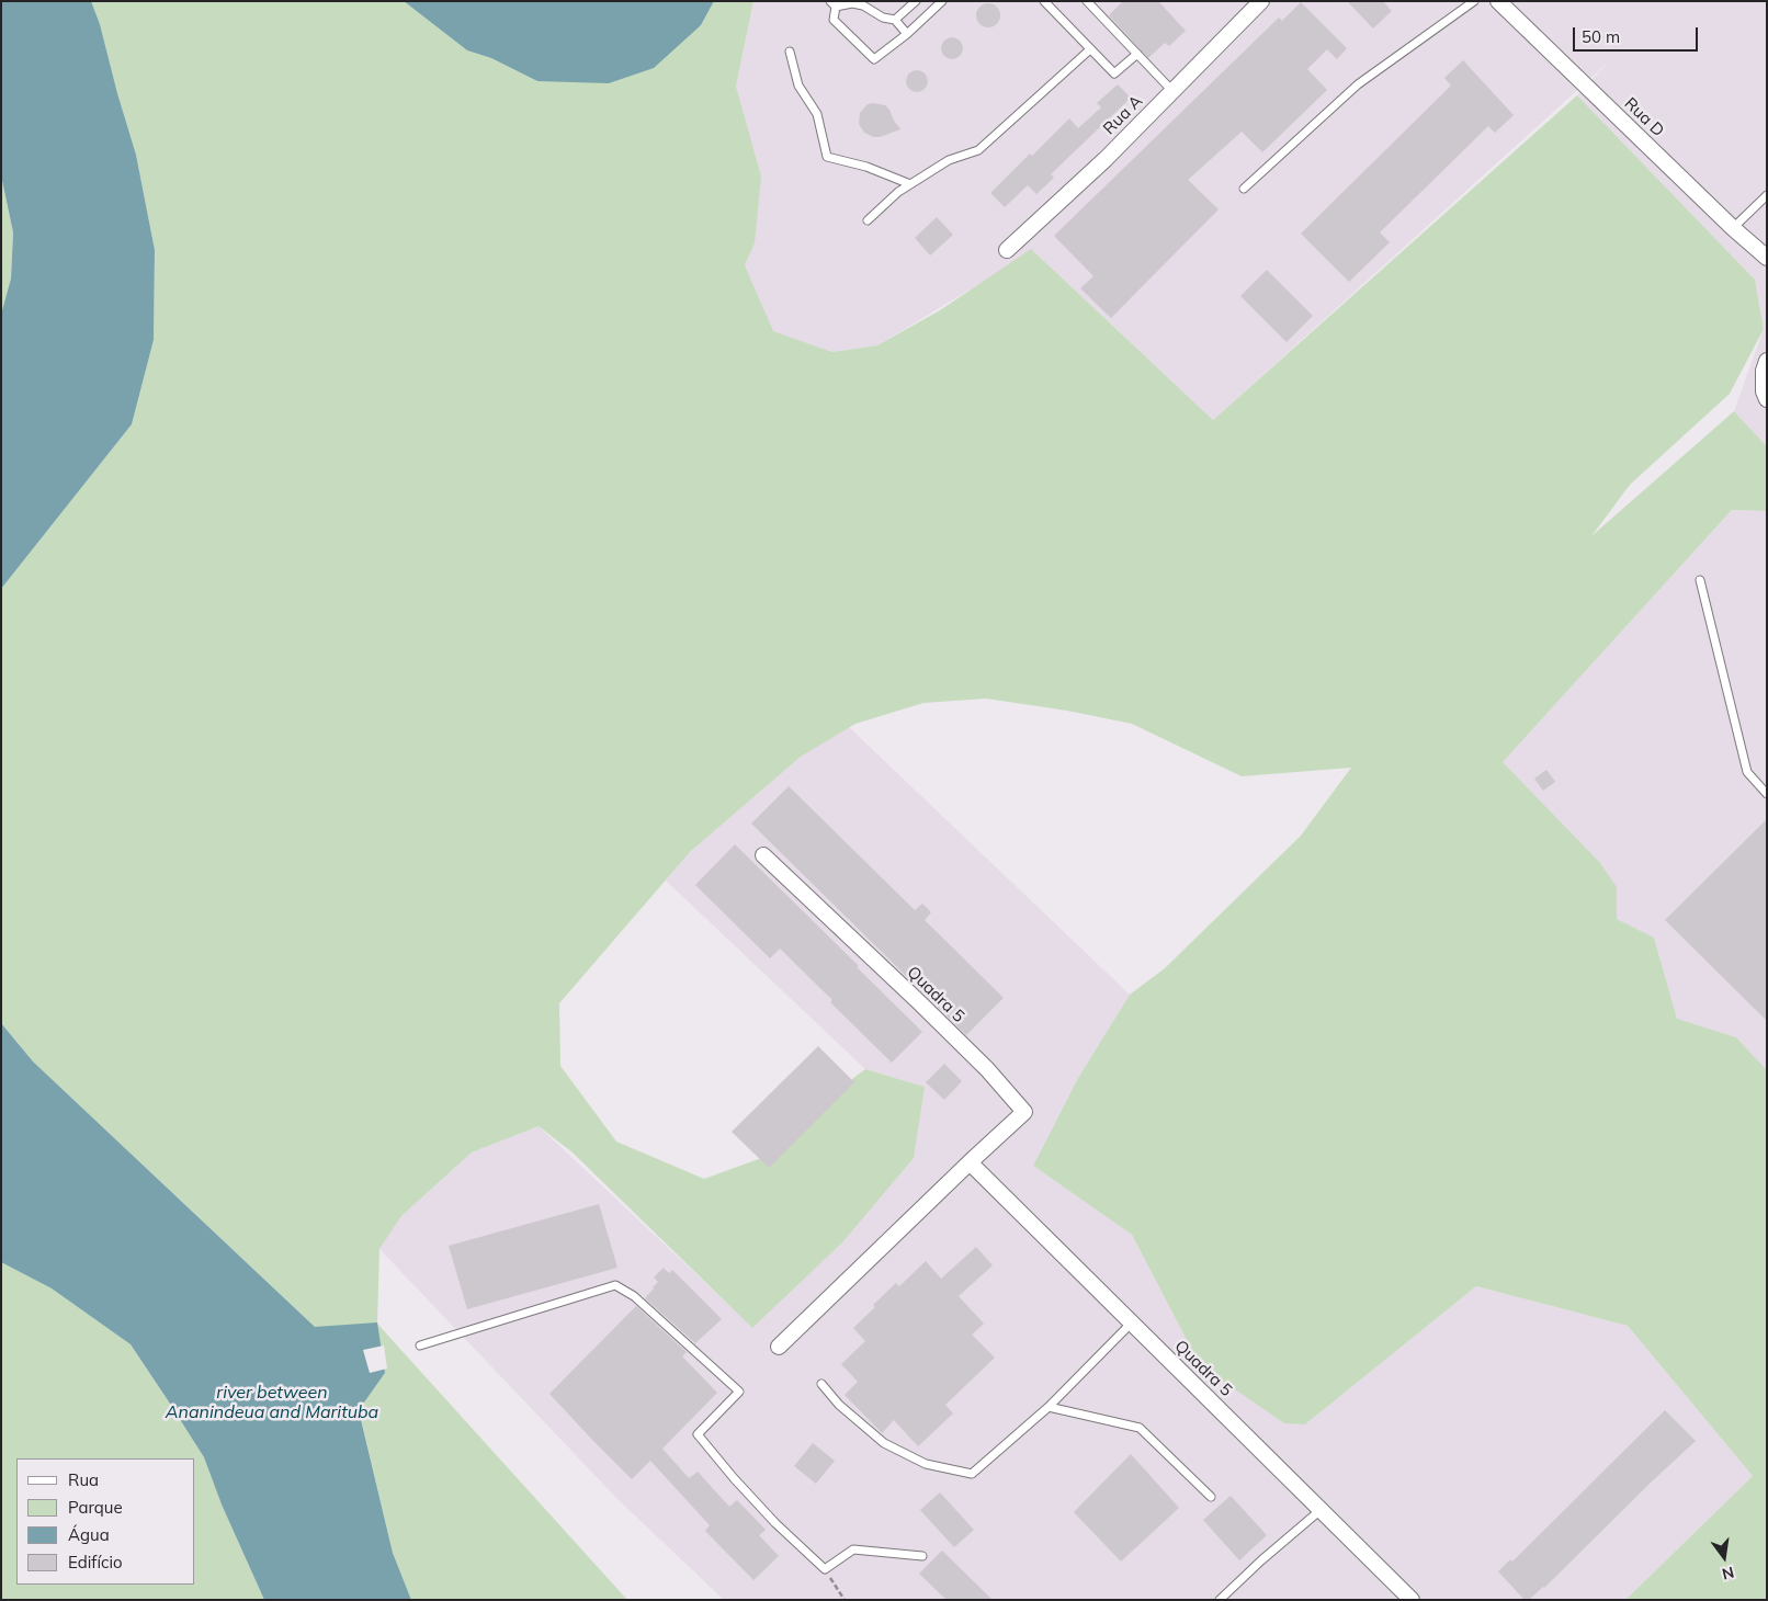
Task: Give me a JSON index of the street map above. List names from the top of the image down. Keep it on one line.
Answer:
{"streets":{"street":["Rua A","Rua D","Quadra 5"]},"water":["river between Ananindeua and Marituba"],"legend":["Rua","Parque","Água","Edifício"],"scale_bar":"50 m","north":"bottom"}
